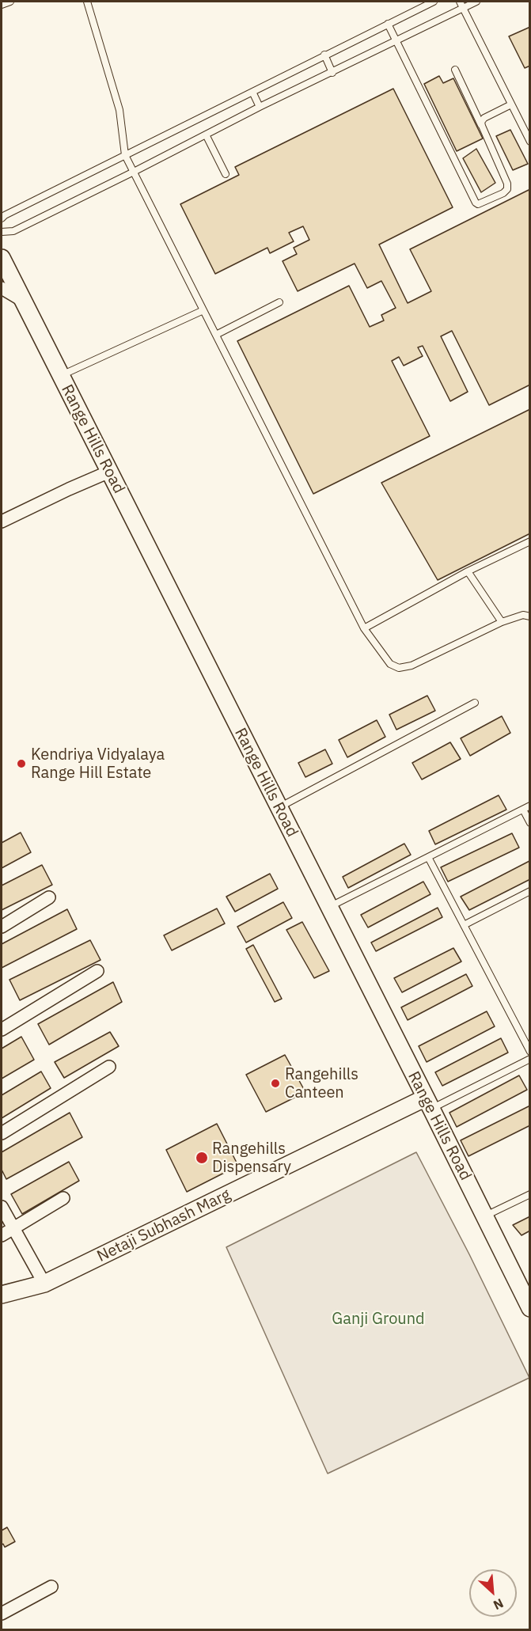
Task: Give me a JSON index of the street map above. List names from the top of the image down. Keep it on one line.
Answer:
{"streets":{"street":["Range Hills Road","Netaji Subhash Marg"]},"crossings":[["Range Hills Road","Netaji Subhash Marg"]],"parks":["Ganji Ground"],"places":["Kendriya Vidyalaya Range Hill Estate","Rangehills Canteen","Rangehills Dispensary"],"north":"bottom right"}
